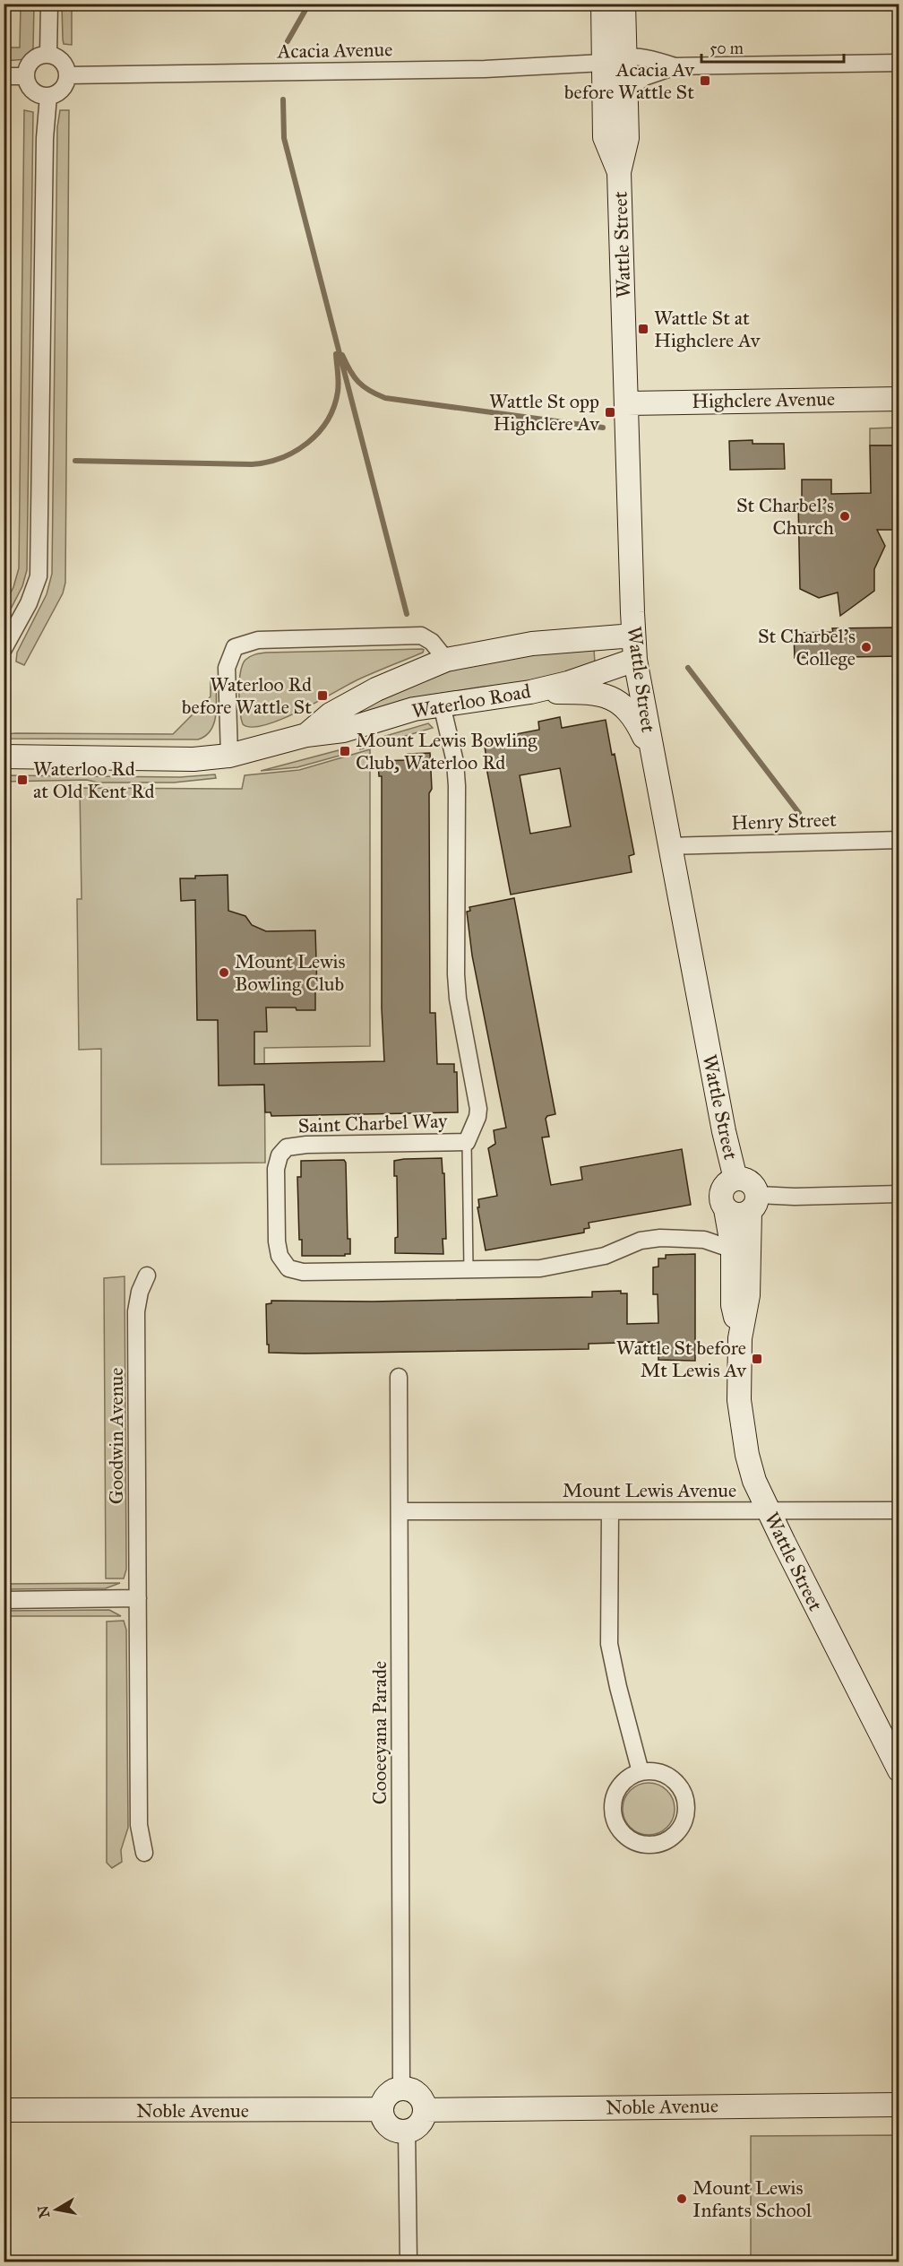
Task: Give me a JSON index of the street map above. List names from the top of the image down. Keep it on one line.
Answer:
{"streets":{"main road":["Wattle Street","Highclere Avenue","Waterloo Road","Noble Avenue"],"street":["Acacia Avenue","Henry Street","Saint Charbel Way","Goodwin Avenue","Mount Lewis Avenue","Cooeeyana Parade"]},"crossings":[["Acacia Avenue","Wattle Street"],["Wattle Street","Highclere Avenue"],["Wattle Street","Waterloo Road"],["Wattle Street","Henry Street"],["Wattle Street","Saint Charbel Way"],["Wattle Street","Mount Lewis Avenue"],["Waterloo Road","Saint Charbel Way"],["Mount Lewis Avenue","Cooeeyana Parade"],["Cooeeyana Parade","Noble Avenue"]],"places":{"transit":["Acacia Av before Wattle St","Wattle St at Highclere Av","Wattle St opp Highclere Av","Waterloo Rd before Wattle St","Mount Lewis Bowling Club, Waterloo Rd","Waterloo Rd at Old Kent Rd","Wattle St before Mt Lewis Av"],"other":["St Charbel's Church","St Charbel's College","Mount Lewis Bowling Club","Mount Lewis Infants School"]},"scale_bar":"50 m","north":"left"}
